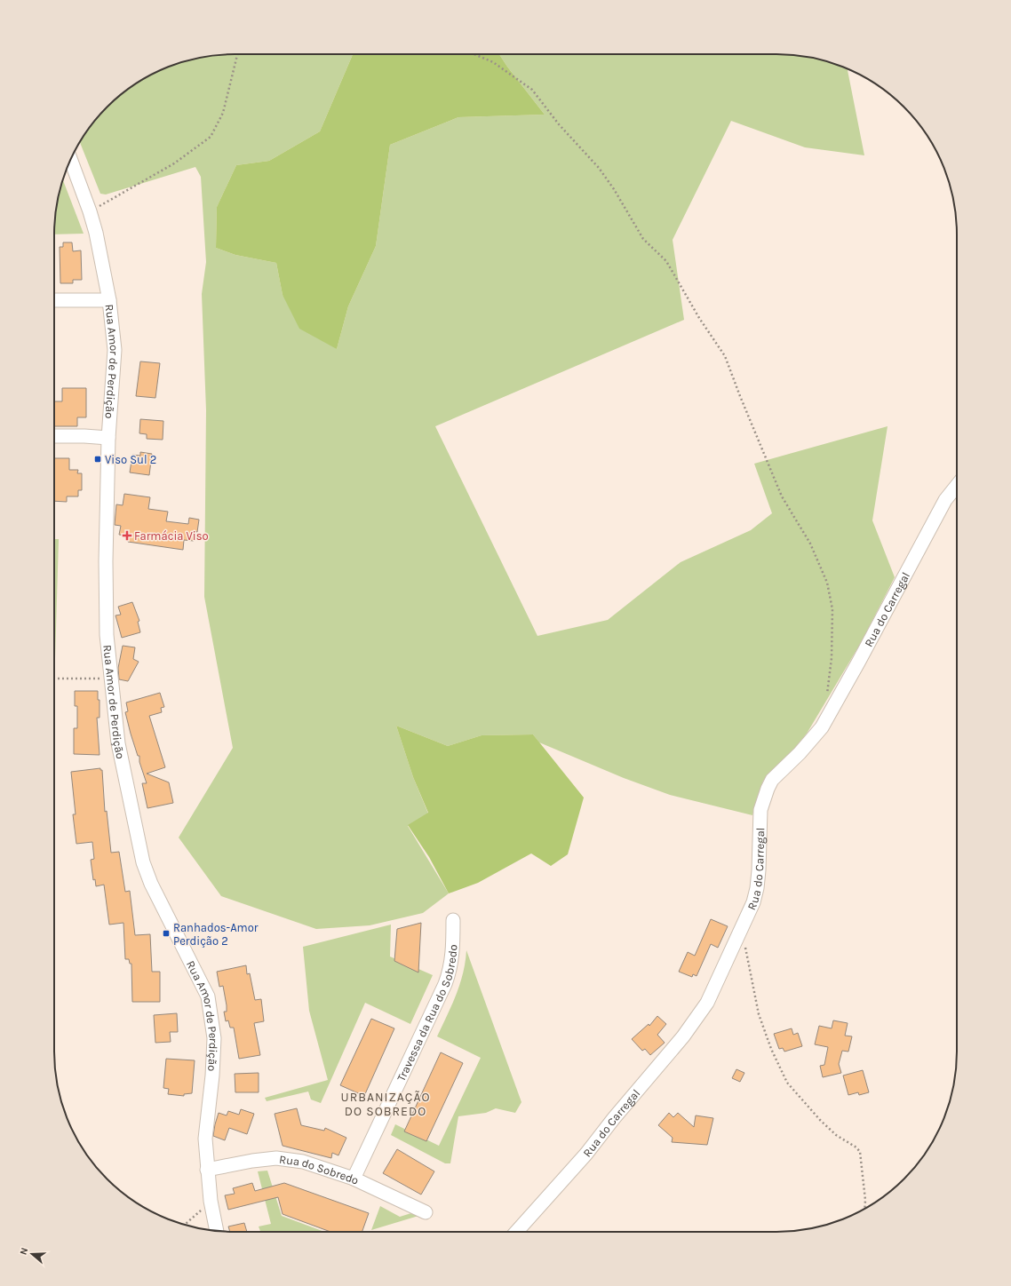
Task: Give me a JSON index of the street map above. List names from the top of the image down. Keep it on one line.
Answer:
{"streets":{"street":["Rua Amor de Perdição","Rua do Carregal","Travessa da Rua do Sobredo","Rua do Sobredo"]},"crossings":[["Rua Amor de Perdição","Rua do Sobredo"],["Travessa da Rua do Sobredo","Rua do Sobredo"]],"districts":["URBANIZAÇÃO DO SOBREDO"],"places":{"transit":["Viso Sul 2","Ranhados-Amor Perdição 2"],"health":["Farmácia Viso"]},"north":"left"}
